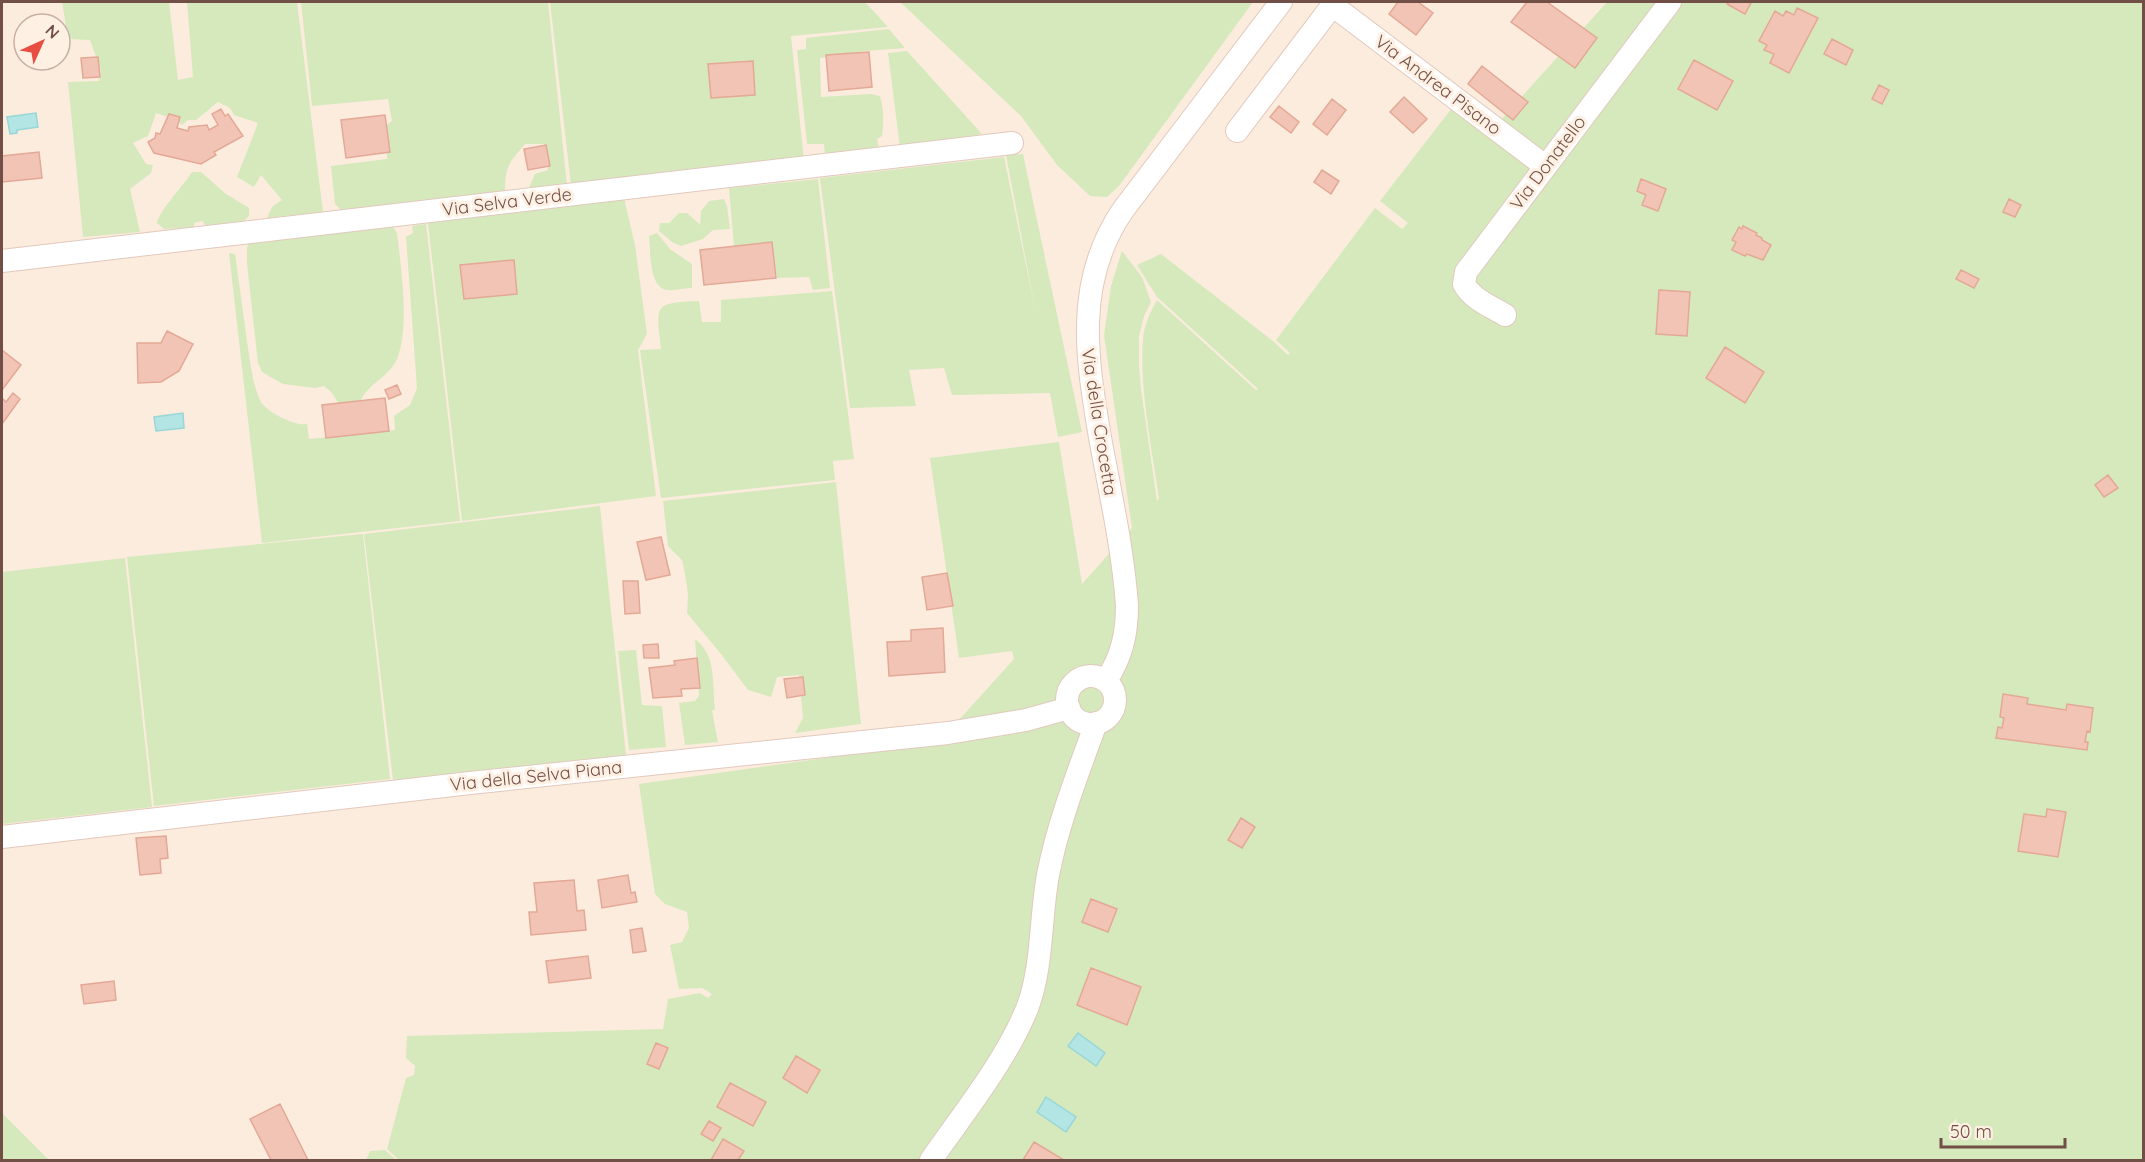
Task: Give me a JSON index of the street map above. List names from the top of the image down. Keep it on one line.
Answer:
{"streets":{"street":["Via Andrea Pisano","Via Donatello","Via Selva Verde","Via della Crocetta","Via della Selva Piana"]},"crossings":[["Via Andrea Pisano","Via Donatello"],["Via della Crocetta","Via della Selva Piana"]],"scale_bar":"50 m","north":"top right"}
